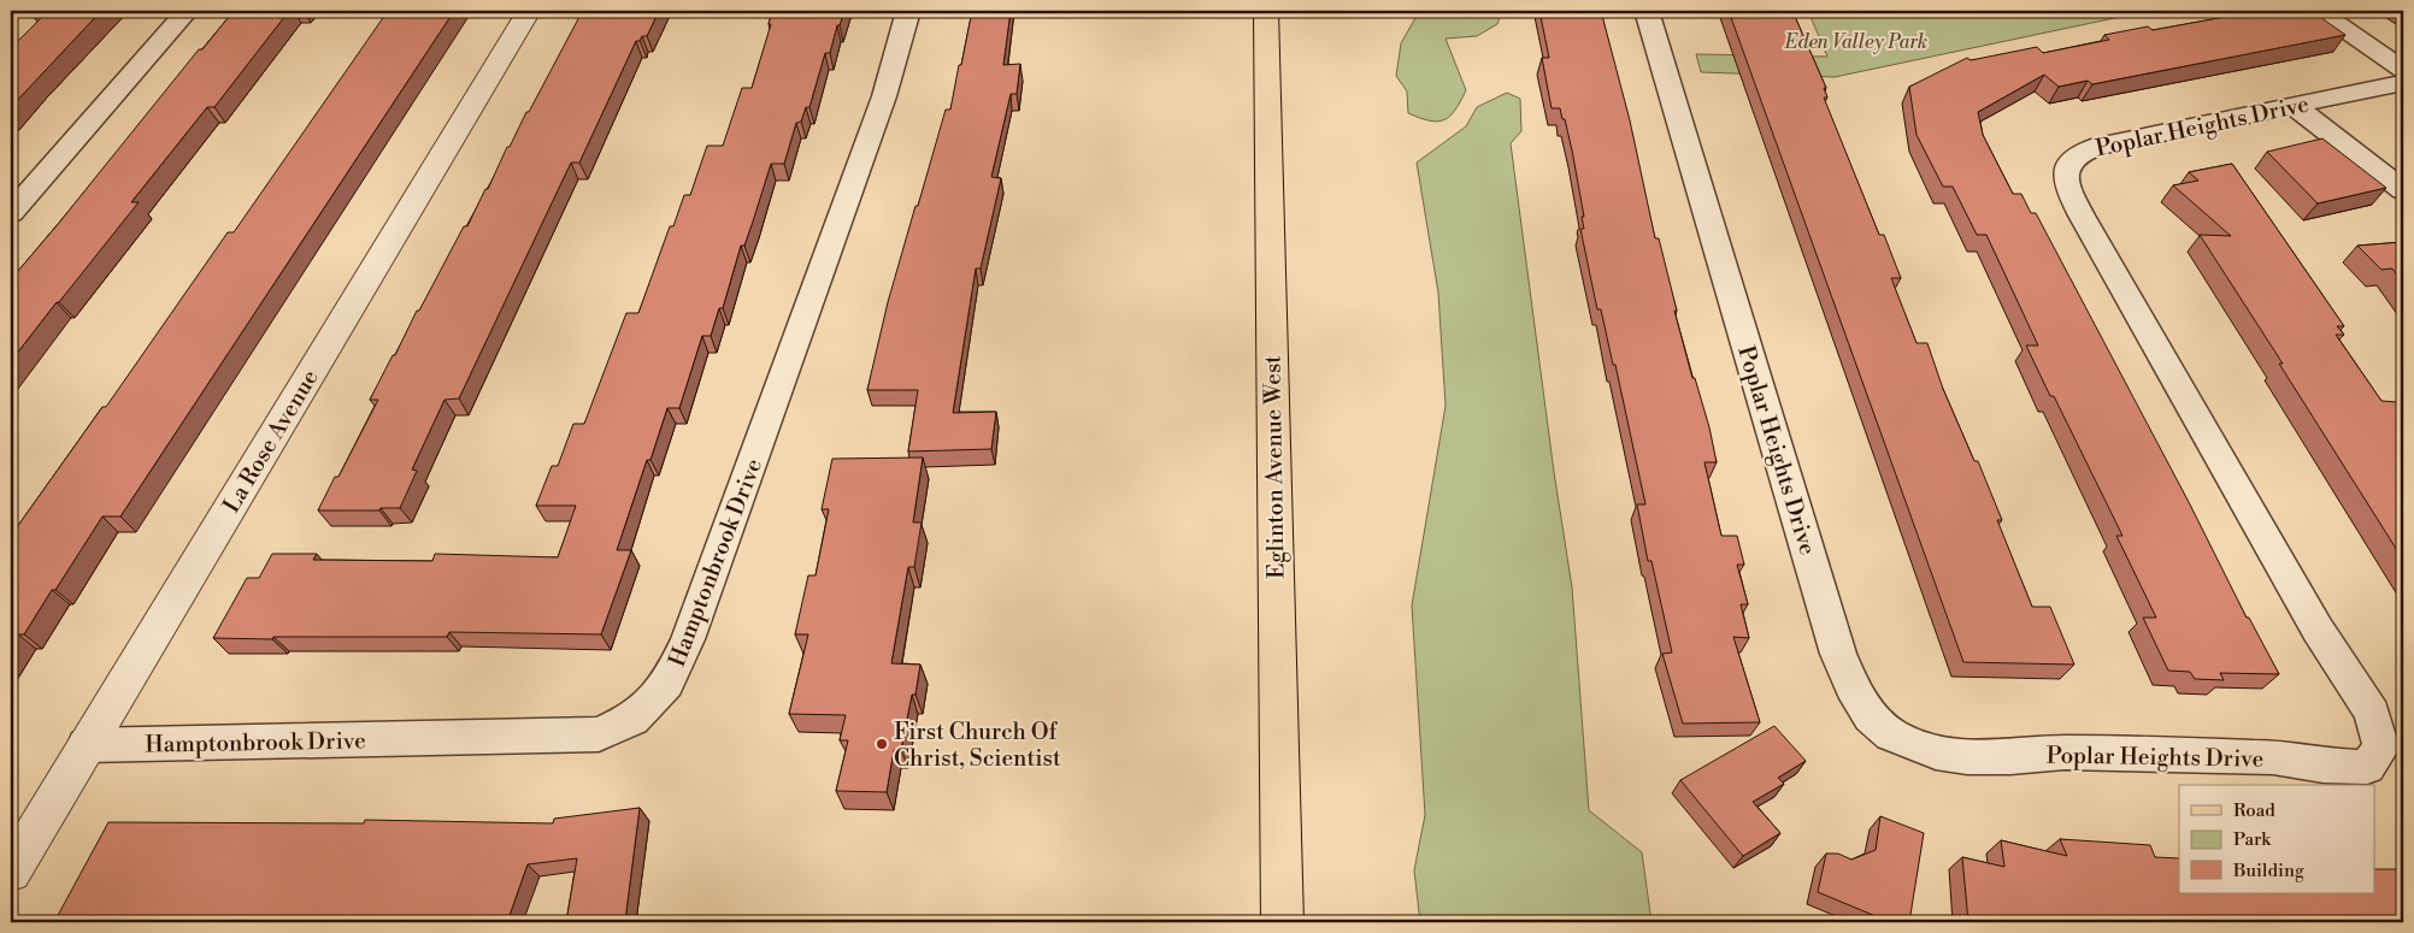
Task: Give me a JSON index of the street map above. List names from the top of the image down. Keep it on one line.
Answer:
{"streets":{"main road":["Eglinton Avenue West"],"street":["Poplar Heights Drive","La Rose Avenue","Hamptonbrook Drive"]},"crossings":[["La Rose Avenue","Hamptonbrook Drive"]],"parks":["Eden Valley Park"],"places":["First Church Of Christ, Scientist"],"legend":["Road","Park","Building"]}
